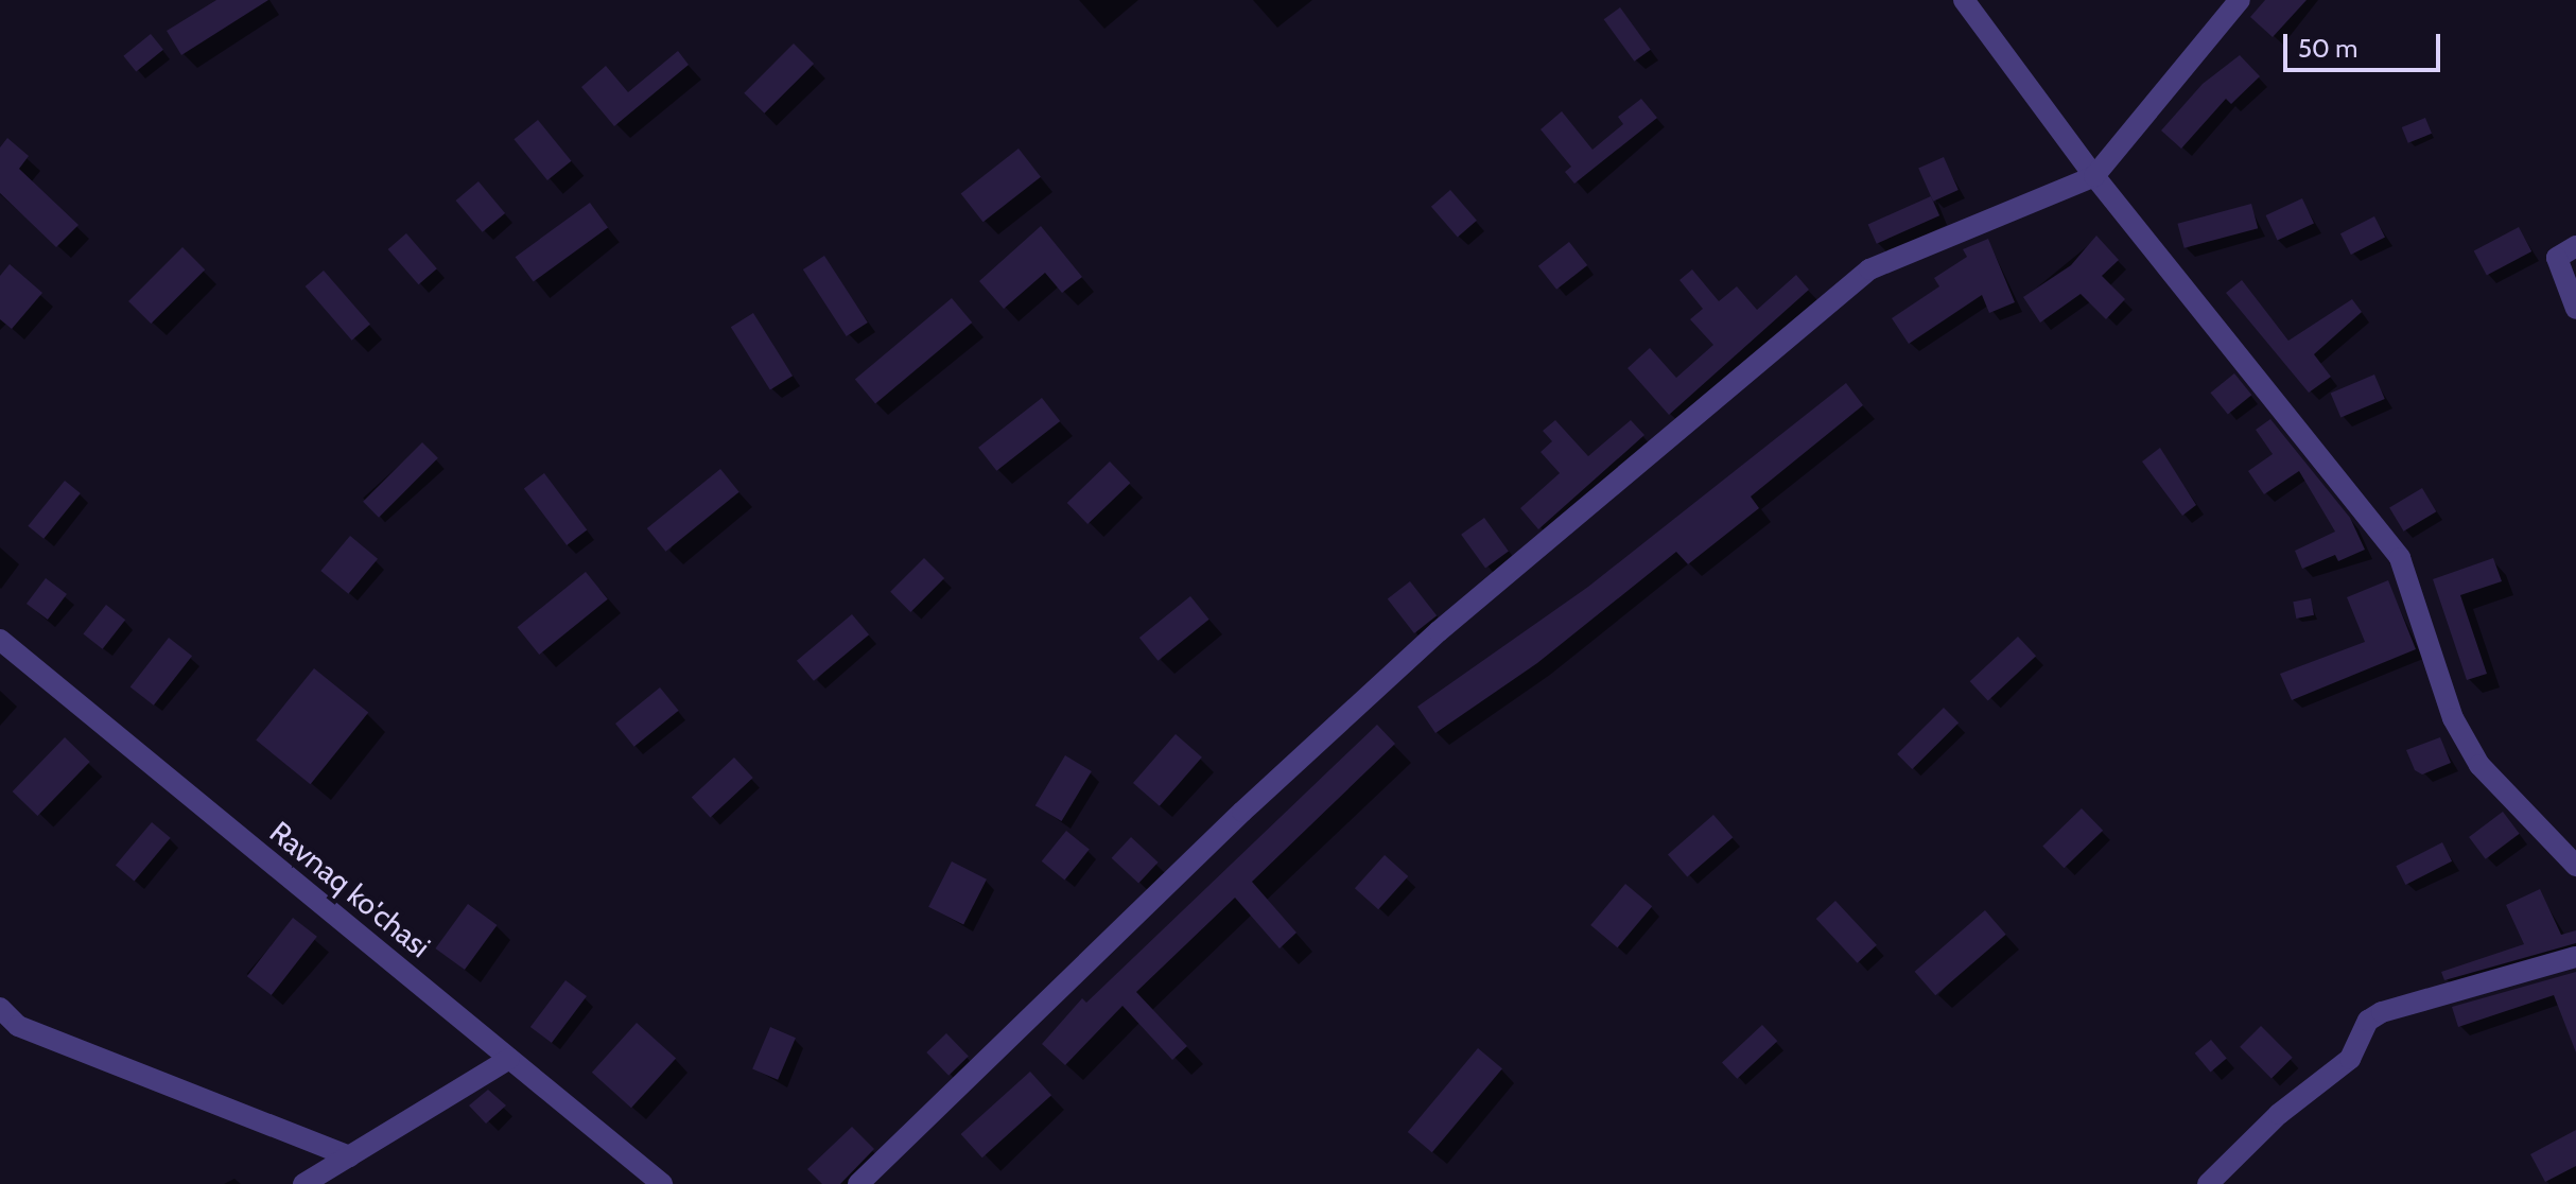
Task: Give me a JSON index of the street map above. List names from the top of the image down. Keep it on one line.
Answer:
{"streets":{"street":["Ravnaq ko'chasi"]},"scale_bar":"50 m"}
